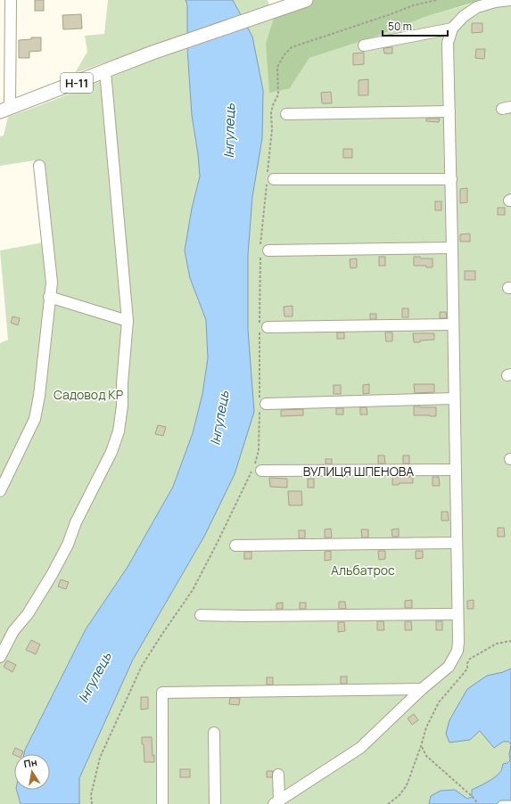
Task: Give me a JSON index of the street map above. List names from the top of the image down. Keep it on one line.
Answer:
{"streets":{"main road":["Н-11"],"street":["ВУЛИЦЯ ШПЕНОВА"]},"water":["Інгулець"],"parks":["Садовод КР","Альбатрос"],"scale_bar":"50 m","north":"top"}
